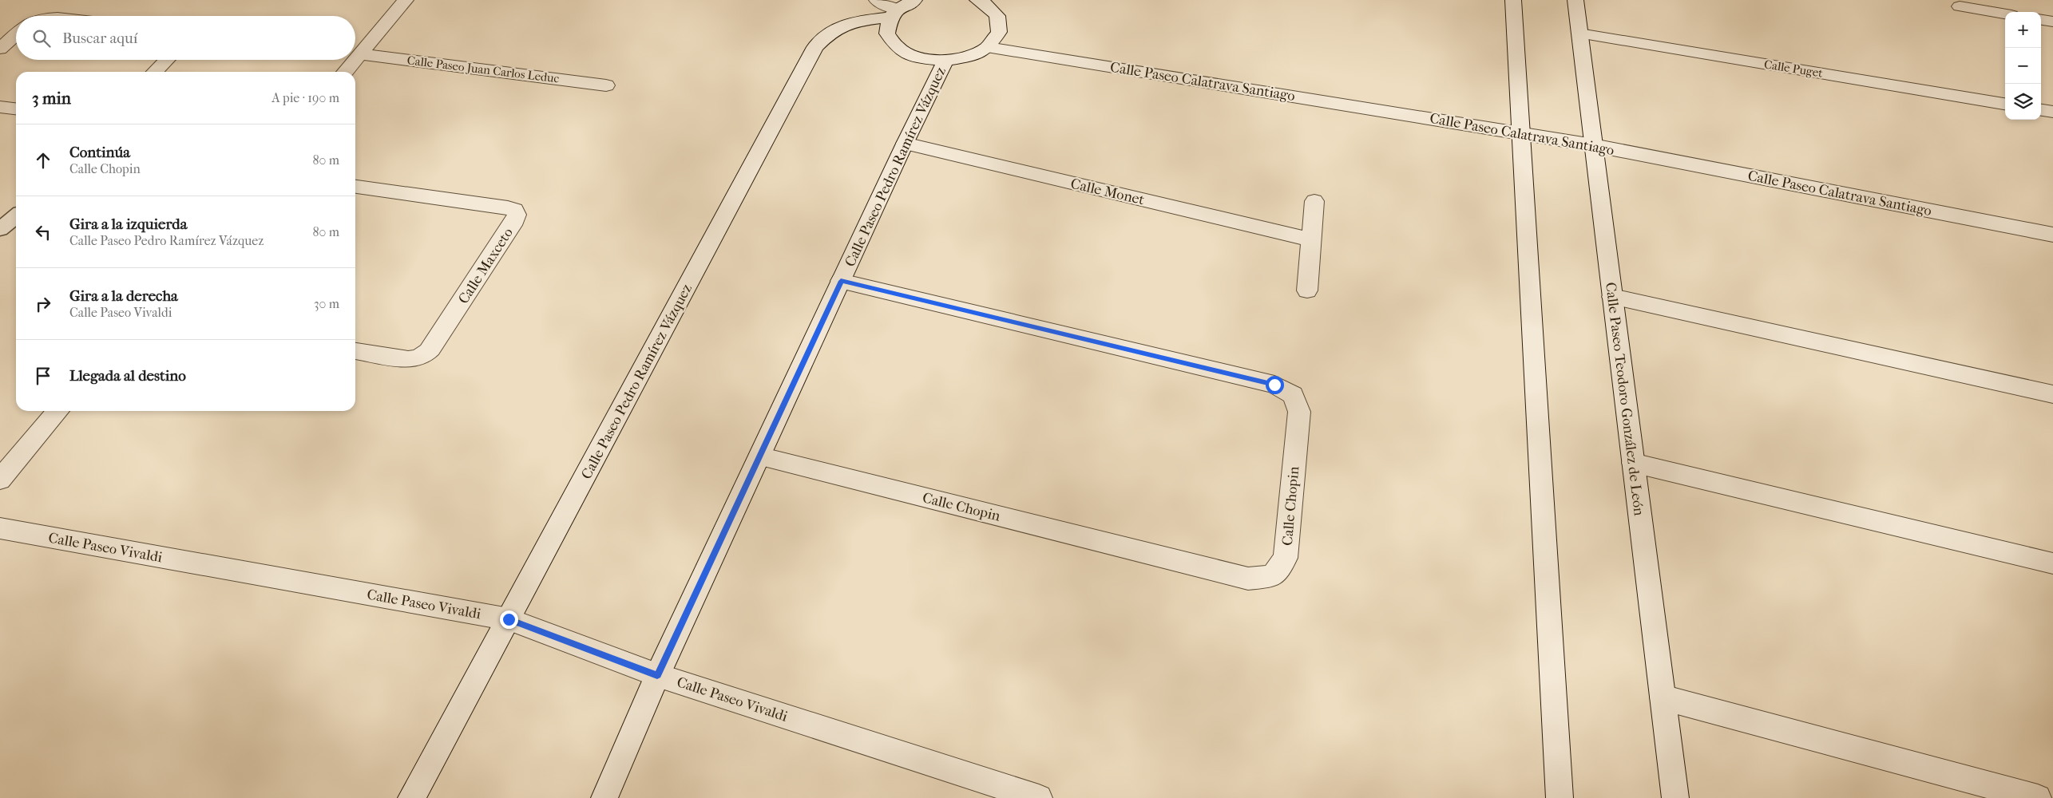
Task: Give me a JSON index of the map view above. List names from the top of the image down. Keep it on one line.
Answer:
{"streets":{"street":["Calle Puget","Calle Paseo Juan Carlos Leduc","Calle Paseo Calatrava Santiago","Calle Paseo Pedro Ramírez Vázquez","Calle Monet","Calle Maxceto","Calle Paseo Teodoro González de León","Calle Chopin","Calle Paseo Vivaldi"]},"crossings":[["Calle Puget","Calle Paseo Teodoro González de León"],["Calle Paseo Calatrava Santiago","Calle Paseo Pedro Ramírez Vázquez"],["Calle Paseo Calatrava Santiago","Calle Paseo Teodoro González de León"],["Calle Paseo Pedro Ramírez Vázquez","Calle Monet"],["Calle Paseo Pedro Ramírez Vázquez","Calle Chopin"],["Calle Paseo Pedro Ramírez Vázquez","Calle Paseo Vivaldi"]],"page":{"map_buttons":["+","−"],"search":"Buscar aquí","heading":["3 min","A pie · 190 m"],"list":[["Continúa","Calle Chopin","80 m"],["Gira a la izquierda","Calle Paseo Pedro Ramírez Vázquez","80 m"],["Gira a la derecha","Calle Paseo Vivaldi","30 m"],"Llegada al destino"]}}
